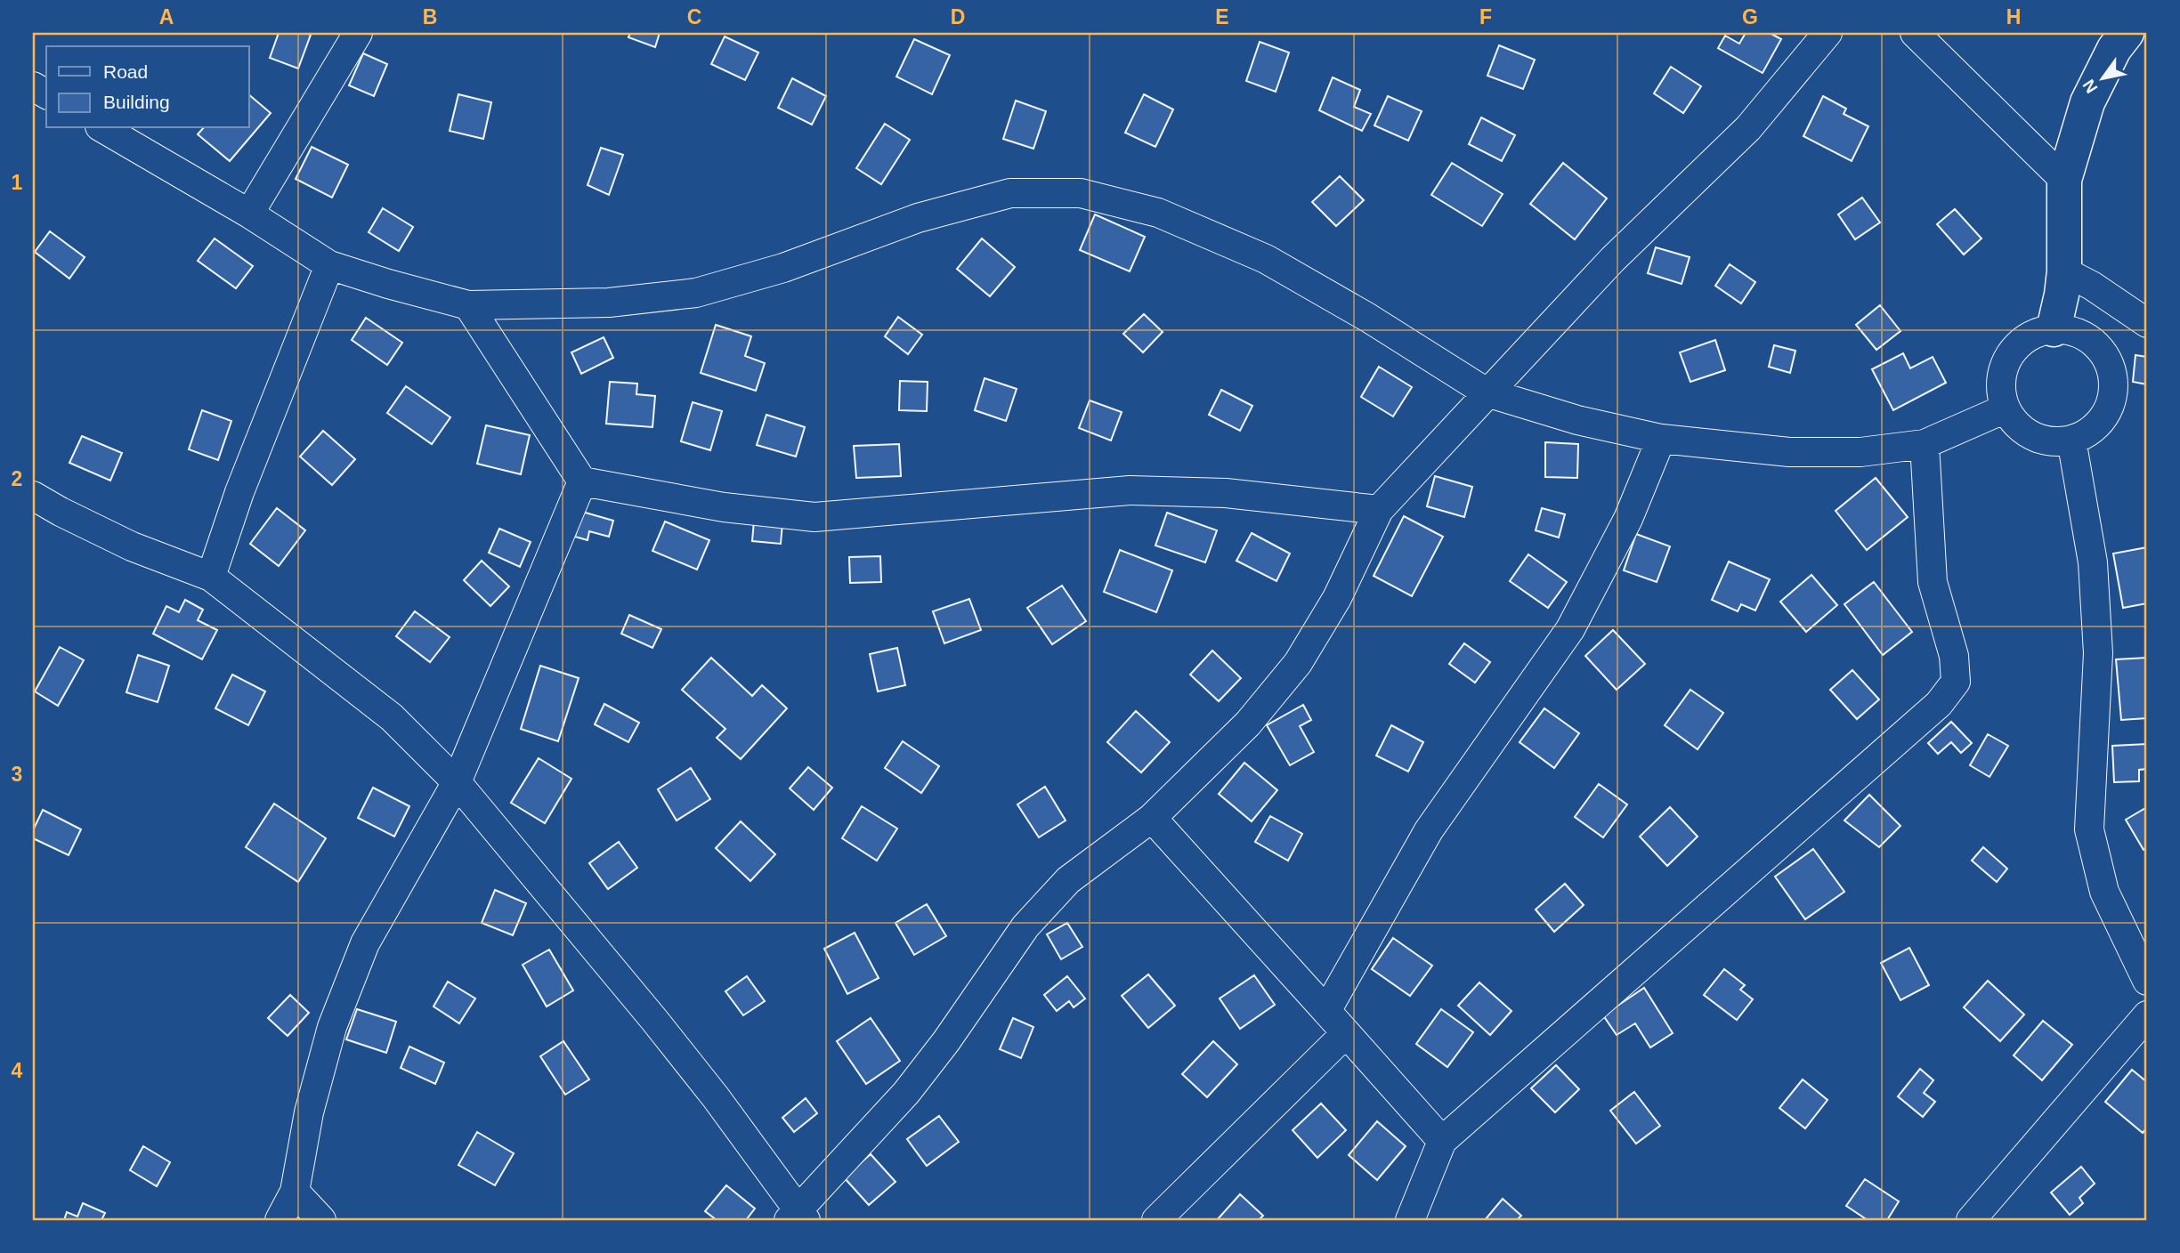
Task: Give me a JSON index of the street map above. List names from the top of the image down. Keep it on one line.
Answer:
{"legend":["Road","Building"],"north":"bottom left","grid":{"columns":["A","B","C","D","E","F","G","H"],"rows":["1","2","3","4"]}}
